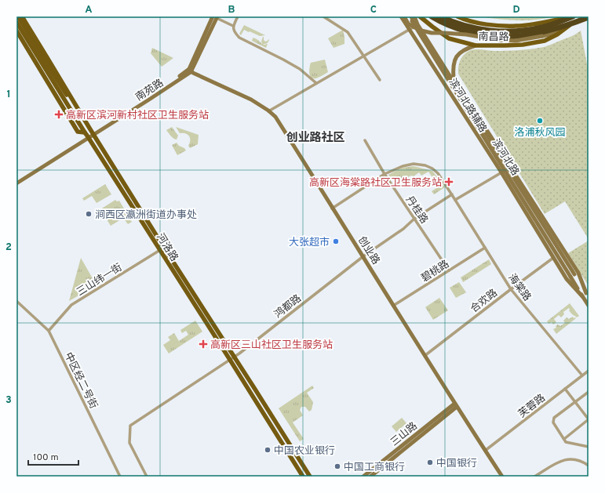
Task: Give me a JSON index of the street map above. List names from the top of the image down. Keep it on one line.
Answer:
{"streets":{"main road":["南昌路","南苑路","滨河北路辅路","滨河北路","河洛路","创业路","三山路"],"street":["丹桂路","碧桃路","三山纬一街","海棠路","合欢路","鸿都路","中区经二号街","芙蓉路"]},"crossings":[["南苑路","河洛路"],["南苑路","创业路"],["滨河北路辅路","滨河北路"],["滨河北路辅路","合欢路"],["丹桂路","碧桃路"],["丹桂路","海棠路"],["丹桂路","鸿都路"],["河洛路","三山纬一街"],["河洛路","鸿都路"],["创业路","碧桃路"],["创业路","海棠路"],["创业路","合欢路"],["创业路","鸿都路"],["创业路","芙蓉路"],["创业路","三山路"],["碧桃路","海棠路"],["三山纬一街","中区经二号街"],["海棠路","合欢路"],["海棠路","鸿都路"],["海棠路","芙蓉路"]],"districts":["创业路社区"],"places":{"health":["高新区滨河新村社区卫生服务站","高新区海棠路社区卫生服务站","高新区三山社区卫生服务站"],"other":["洛浦秋风园","涧西区瀛洲街道办事处","大张超市","中国农业银行","中国银行","中国工商银行"]},"scale_bar":"100 m","grid":{"columns":["A","B","C","D"],"rows":["1","2","3"]}}
